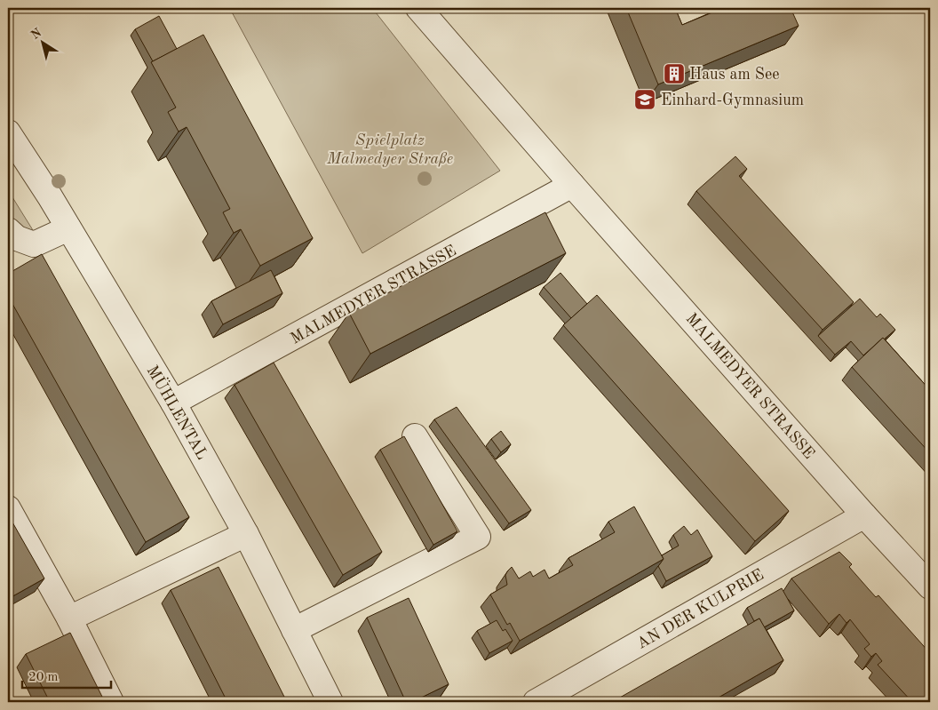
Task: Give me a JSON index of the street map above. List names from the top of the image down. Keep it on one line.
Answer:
{"streets":{"street":["MALMEDYER STRASSE","MÜHLENTAL","AN DER KULPRIE"]},"crossings":[["MALMEDYER STRASSE","MÜHLENTAL"],["MALMEDYER STRASSE","AN DER KULPRIE"]],"parks":["Spielplatz Malmedyer Straße"],"places":{"building":["Haus am See"],"school or university":["Einhard-Gymnasium"]},"scale_bar":"20 m","north":"top left"}
